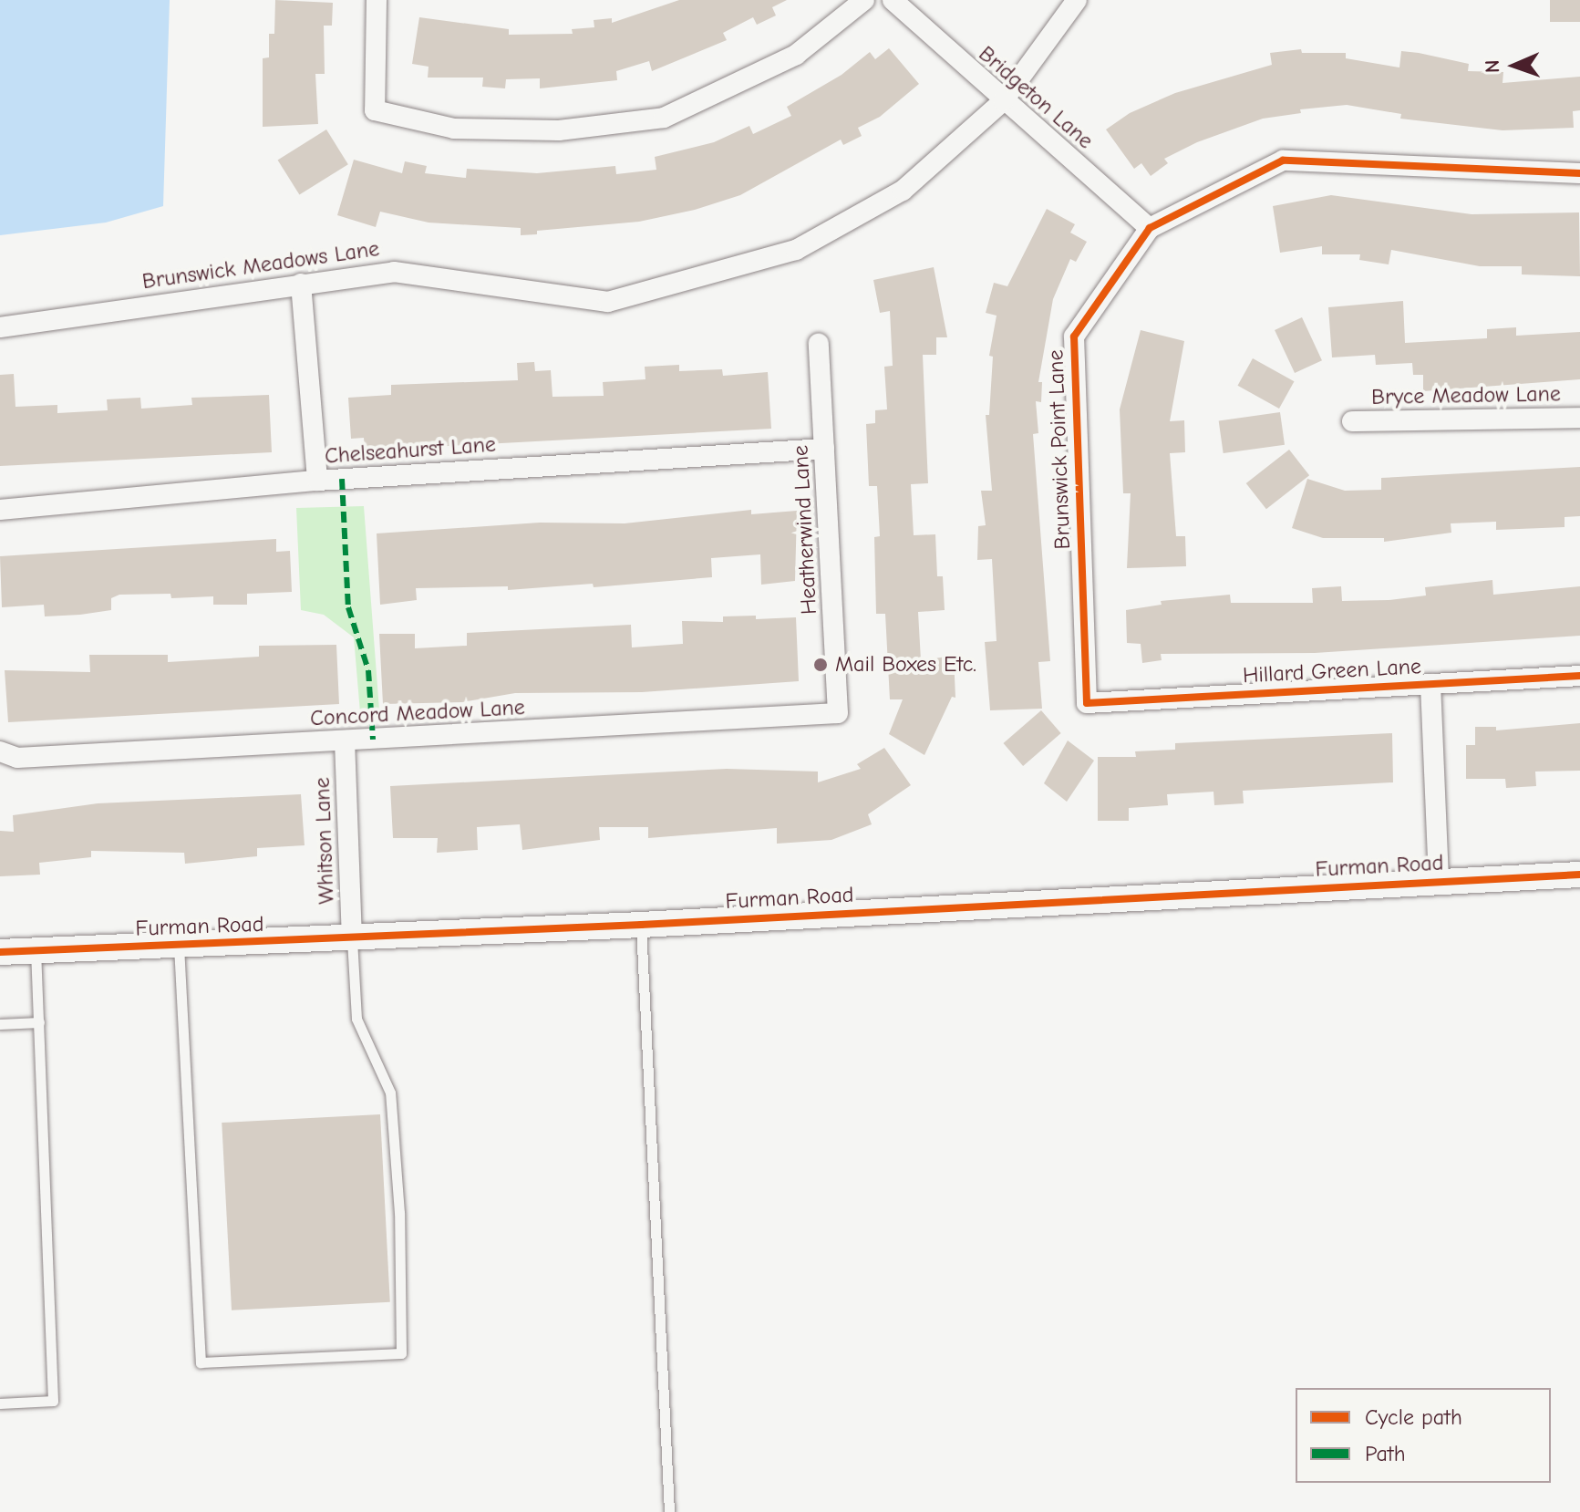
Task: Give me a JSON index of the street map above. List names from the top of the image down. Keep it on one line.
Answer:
{"streets":{"street":["Bridgeton Lane","Brunswick Meadows Lane","Bryce Meadow Lane","Brunswick Point Lane","Chelseahurst Lane","Heatherwind Lane","Hillard Green Lane","Concord Meadow Lane","Whitson Lane","Furman Road"]},"crossings":[["Bridgeton Lane","Brunswick Meadows Lane"],["Bridgeton Lane","Brunswick Point Lane"],["Brunswick Point Lane","Hillard Green Lane"],["Chelseahurst Lane","Heatherwind Lane"],["Heatherwind Lane","Concord Meadow Lane"],["Concord Meadow Lane","Whitson Lane"],["Whitson Lane","Furman Road"]],"places":["Mail Boxes Etc."],"legend":["Cycle path","Path"],"north":"left"}
